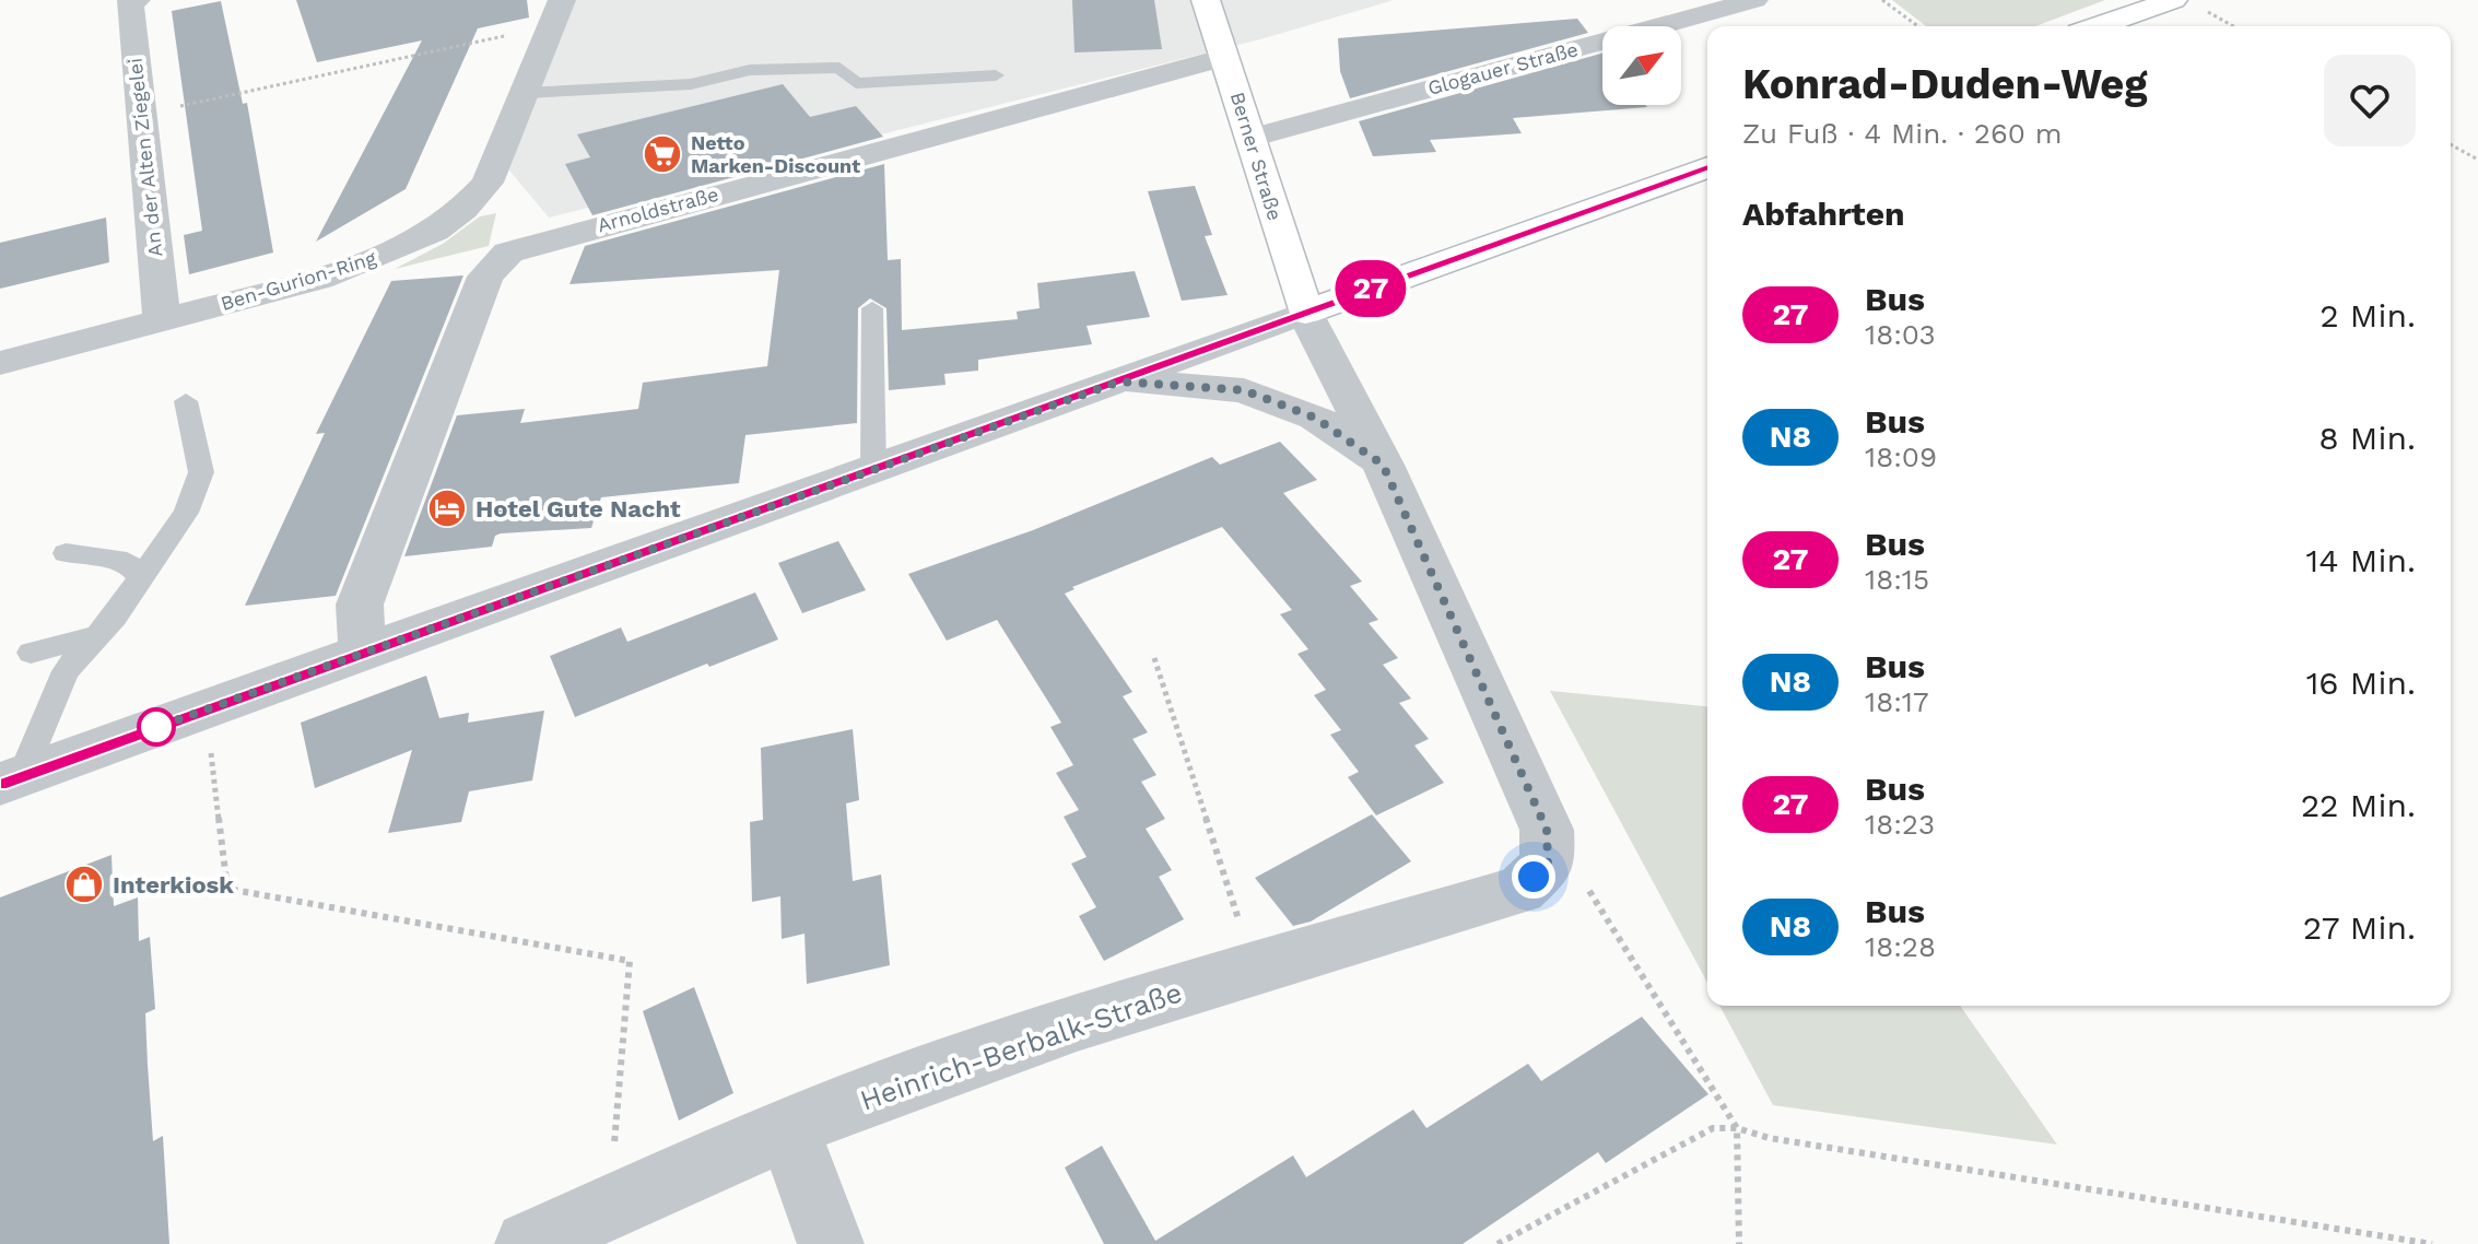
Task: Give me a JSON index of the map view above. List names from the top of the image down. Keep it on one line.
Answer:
{"streets":{"street":["Glogauer Straße","Berner Straße","An der Alten Ziegelei","Arnoldstraße","Ben-Gurion-Ring","Heinrich-Berbalk-Straße"]},"crossings":[["Glogauer Straße","Berner Straße"],["Berner Straße","Arnoldstraße"],["An der Alten Ziegelei","Ben-Gurion-Ring"]],"places":{"supermarket":["Netto Marken-Discount"],"hotel":["Hotel Gute Nacht"],"shop":["Interkiosk"]},"lines":["bus line 27"],"north":"top right","page":{"on_map":"27","heading":[["Konrad-Duden-Weg","Zu Fuß · 4 Min. · 260 m"],"Abfahrten"],"list":[{"mark":"27","name":"Bus","note":"18:03","value":"2 Min."},{"mark":"N8","name":"Bus","note":"18:09","value":"8 Min."},{"mark":"27","name":"Bus","note":"18:15","value":"14 Min."},{"mark":"N8","name":"Bus","note":"18:17","value":"16 Min."},{"mark":"27","name":"Bus","note":"18:23","value":"22 Min."},{"mark":"N8","name":"Bus","note":"18:28","value":"27 Min."}]}}
